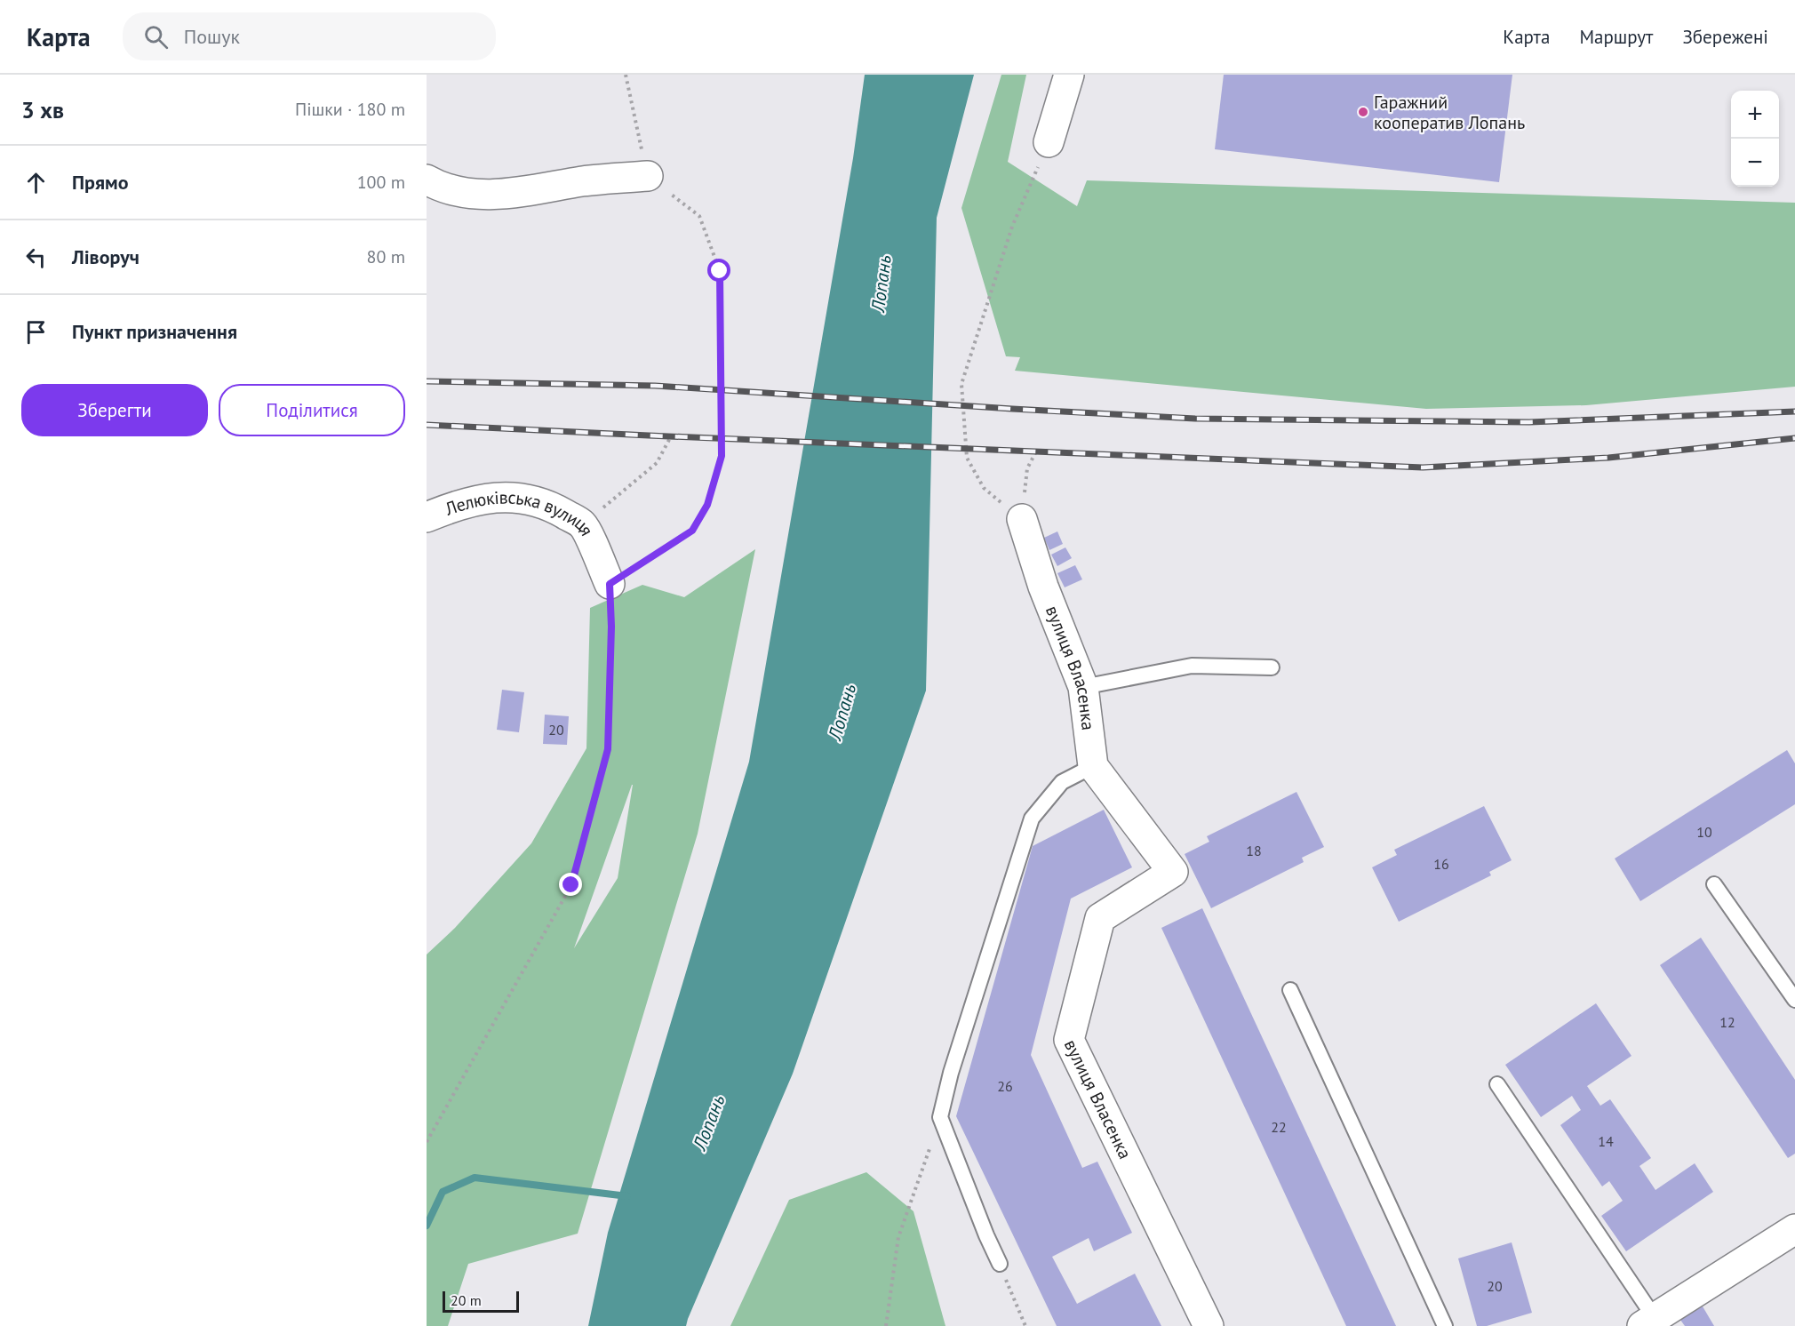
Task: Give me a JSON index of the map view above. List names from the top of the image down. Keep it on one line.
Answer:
{"streets":{"street":["Лелюківська вулиця","вулиця Власенка"]},"water":["Лопань"],"places":["Гаражний кооператив Лопань"],"house_numbers":["20","10","18","16","12","26","22","14","20"],"scale_bar":"20 m","page":{"header":"Карта","search":"Пошук","nav":["Карта","Маршрут","Збережені"],"heading":["3 хв","Пішки · 180 m"],"map_buttons":["+","−"],"list":[["Прямо","100 m"],["Ліворуч","80 m"],"Пункт призначення"],"buttons":["Зберегти","Поділитися"],"scale":"20 m"}}
